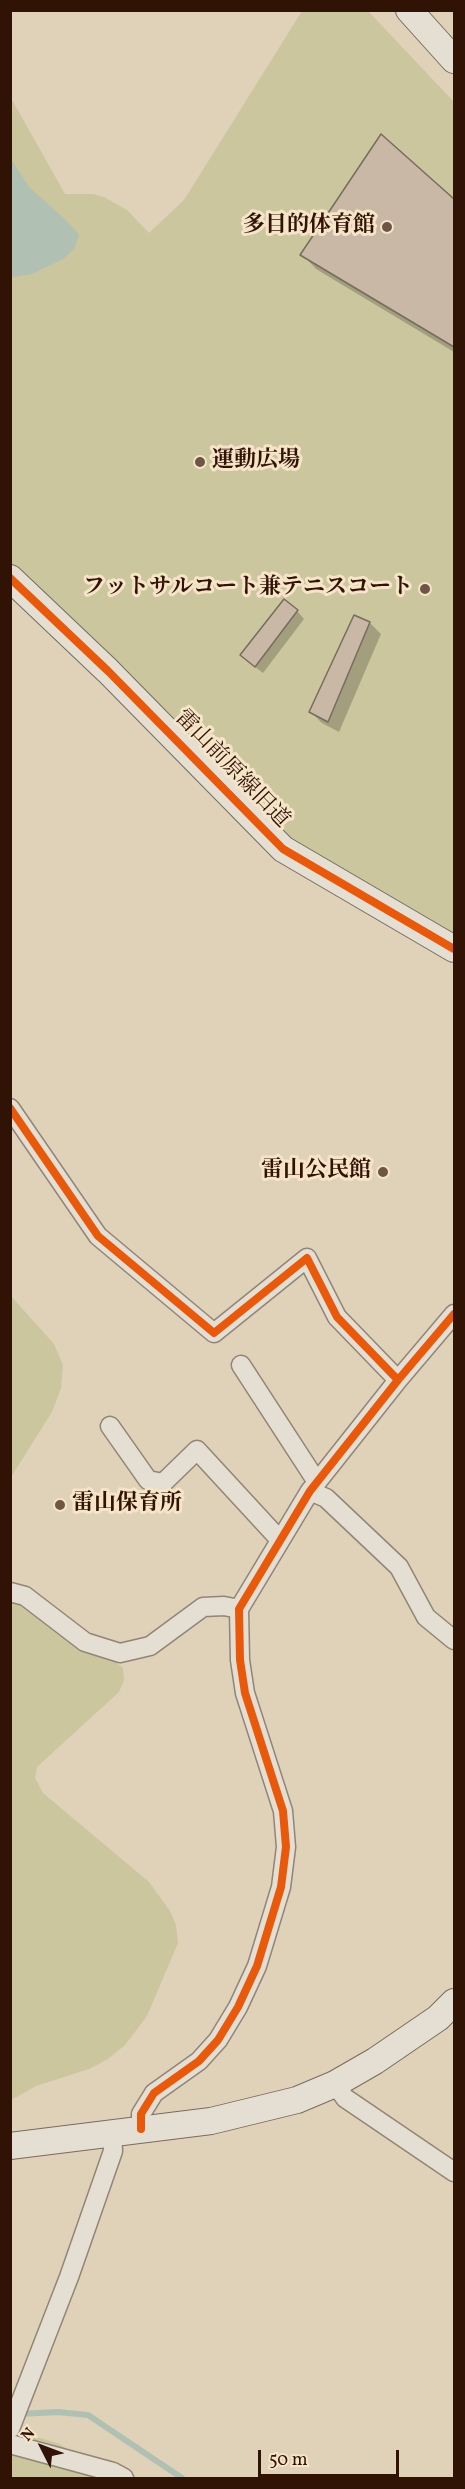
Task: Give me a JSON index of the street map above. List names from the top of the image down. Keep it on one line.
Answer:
{"streets":{"street":["雷山前原線旧道"]},"places":["多目的体育館","運動広場","フットサルコート兼テニスコート","雷山公民館","雷山保育所"],"scale_bar":"50 m","north":"top left"}
